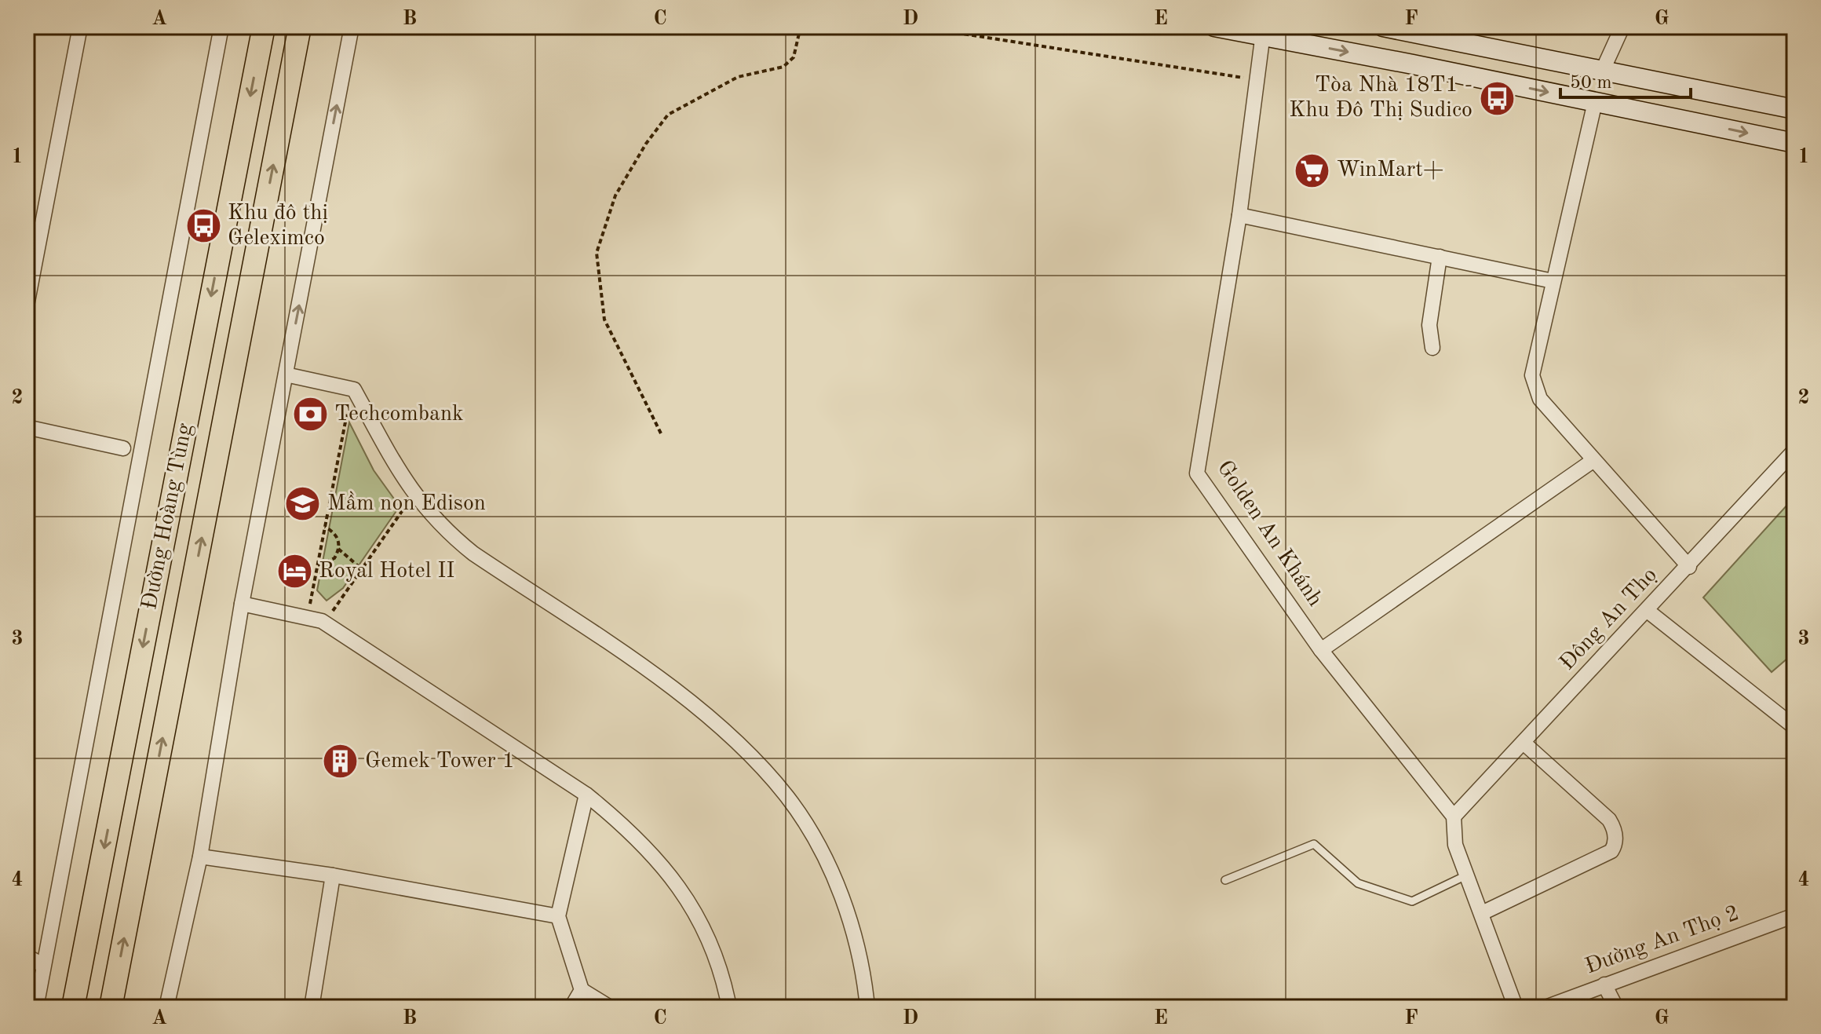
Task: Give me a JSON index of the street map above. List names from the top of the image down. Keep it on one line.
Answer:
{"streets":{"main road":["Đường Hoàng Tùng"],"street":["Golden An Khánh","Đông An Thọ","Đường An Thọ 2"]},"crossings":[["Golden An Khánh","Đông An Thọ"]],"places":{"bus stop":["Tòa Nhà 18T1 - Khu Đô Thị Sudico","Khu đô thị Geleximco"],"supermarket":["WinMart+"],"bank":["Techcombank"],"school or university":["Mầm non Edison"],"hotel":["Royal Hotel II"],"building":["Gemek Tower 1"]},"scale_bar":"50 m","grid":{"columns":["A","B","C","D","E","F","G"],"rows":["1","2","3","4"]}}
